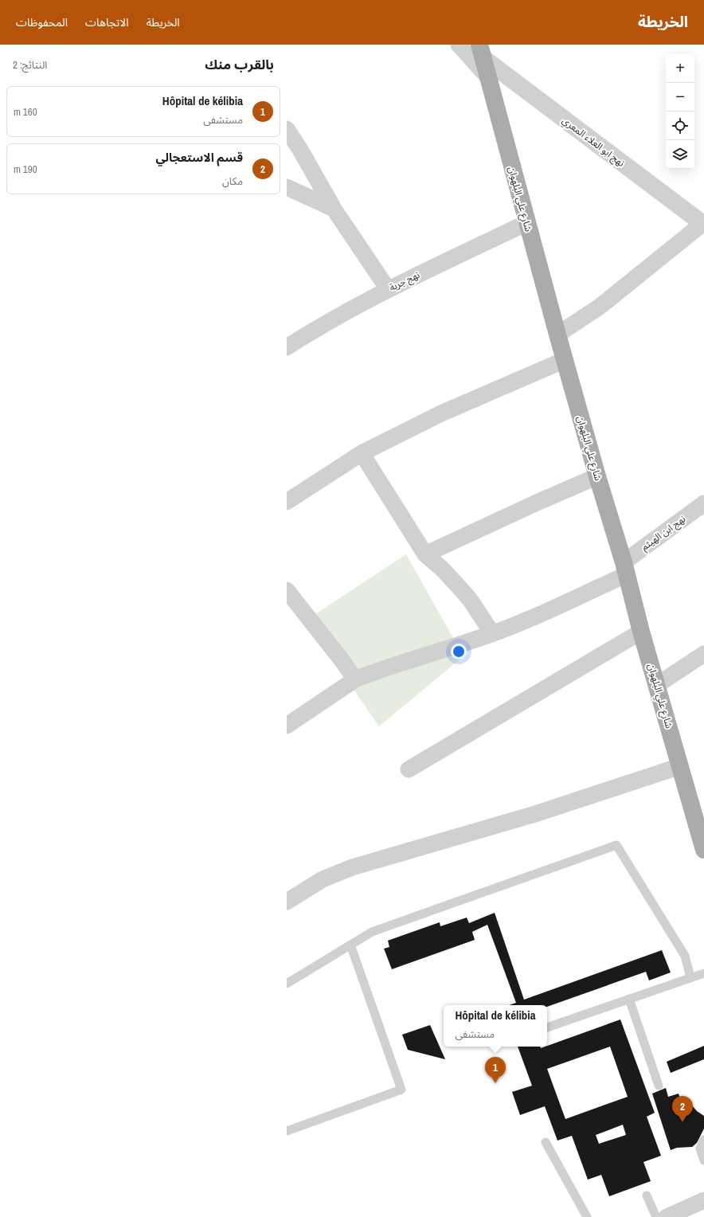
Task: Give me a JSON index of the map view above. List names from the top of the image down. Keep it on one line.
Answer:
{"streets":{"main road":["شارع علي البلهوان"],"street":["نهج ابو العلاء المعري","نهج جربة","نهج ابن الهيثم"]},"crossings":[["نهج ابو العلاء المعري","شارع علي البلهوان"],["شارع علي البلهوان","نهج جربة"],["شارع علي البلهوان","نهج ابن الهيثم"]],"page":{"header":"الخريطة","nav":["الخريطة","الاتجاهات","المحفوظات"],"heading":["بالقرب منك","النتائج: 2"],"map_buttons":["+","−"],"list":[{"mark":"1","name":"Hôpital de kélibia","note":"مستشفى","value":"160 m"},{"mark":"2","name":"قسم الاستعجالي","note":"مكان","value":"190 m"}],"popup":["Hôpital de kélibia","مستشفى"],"pins":["1","2"]}}
